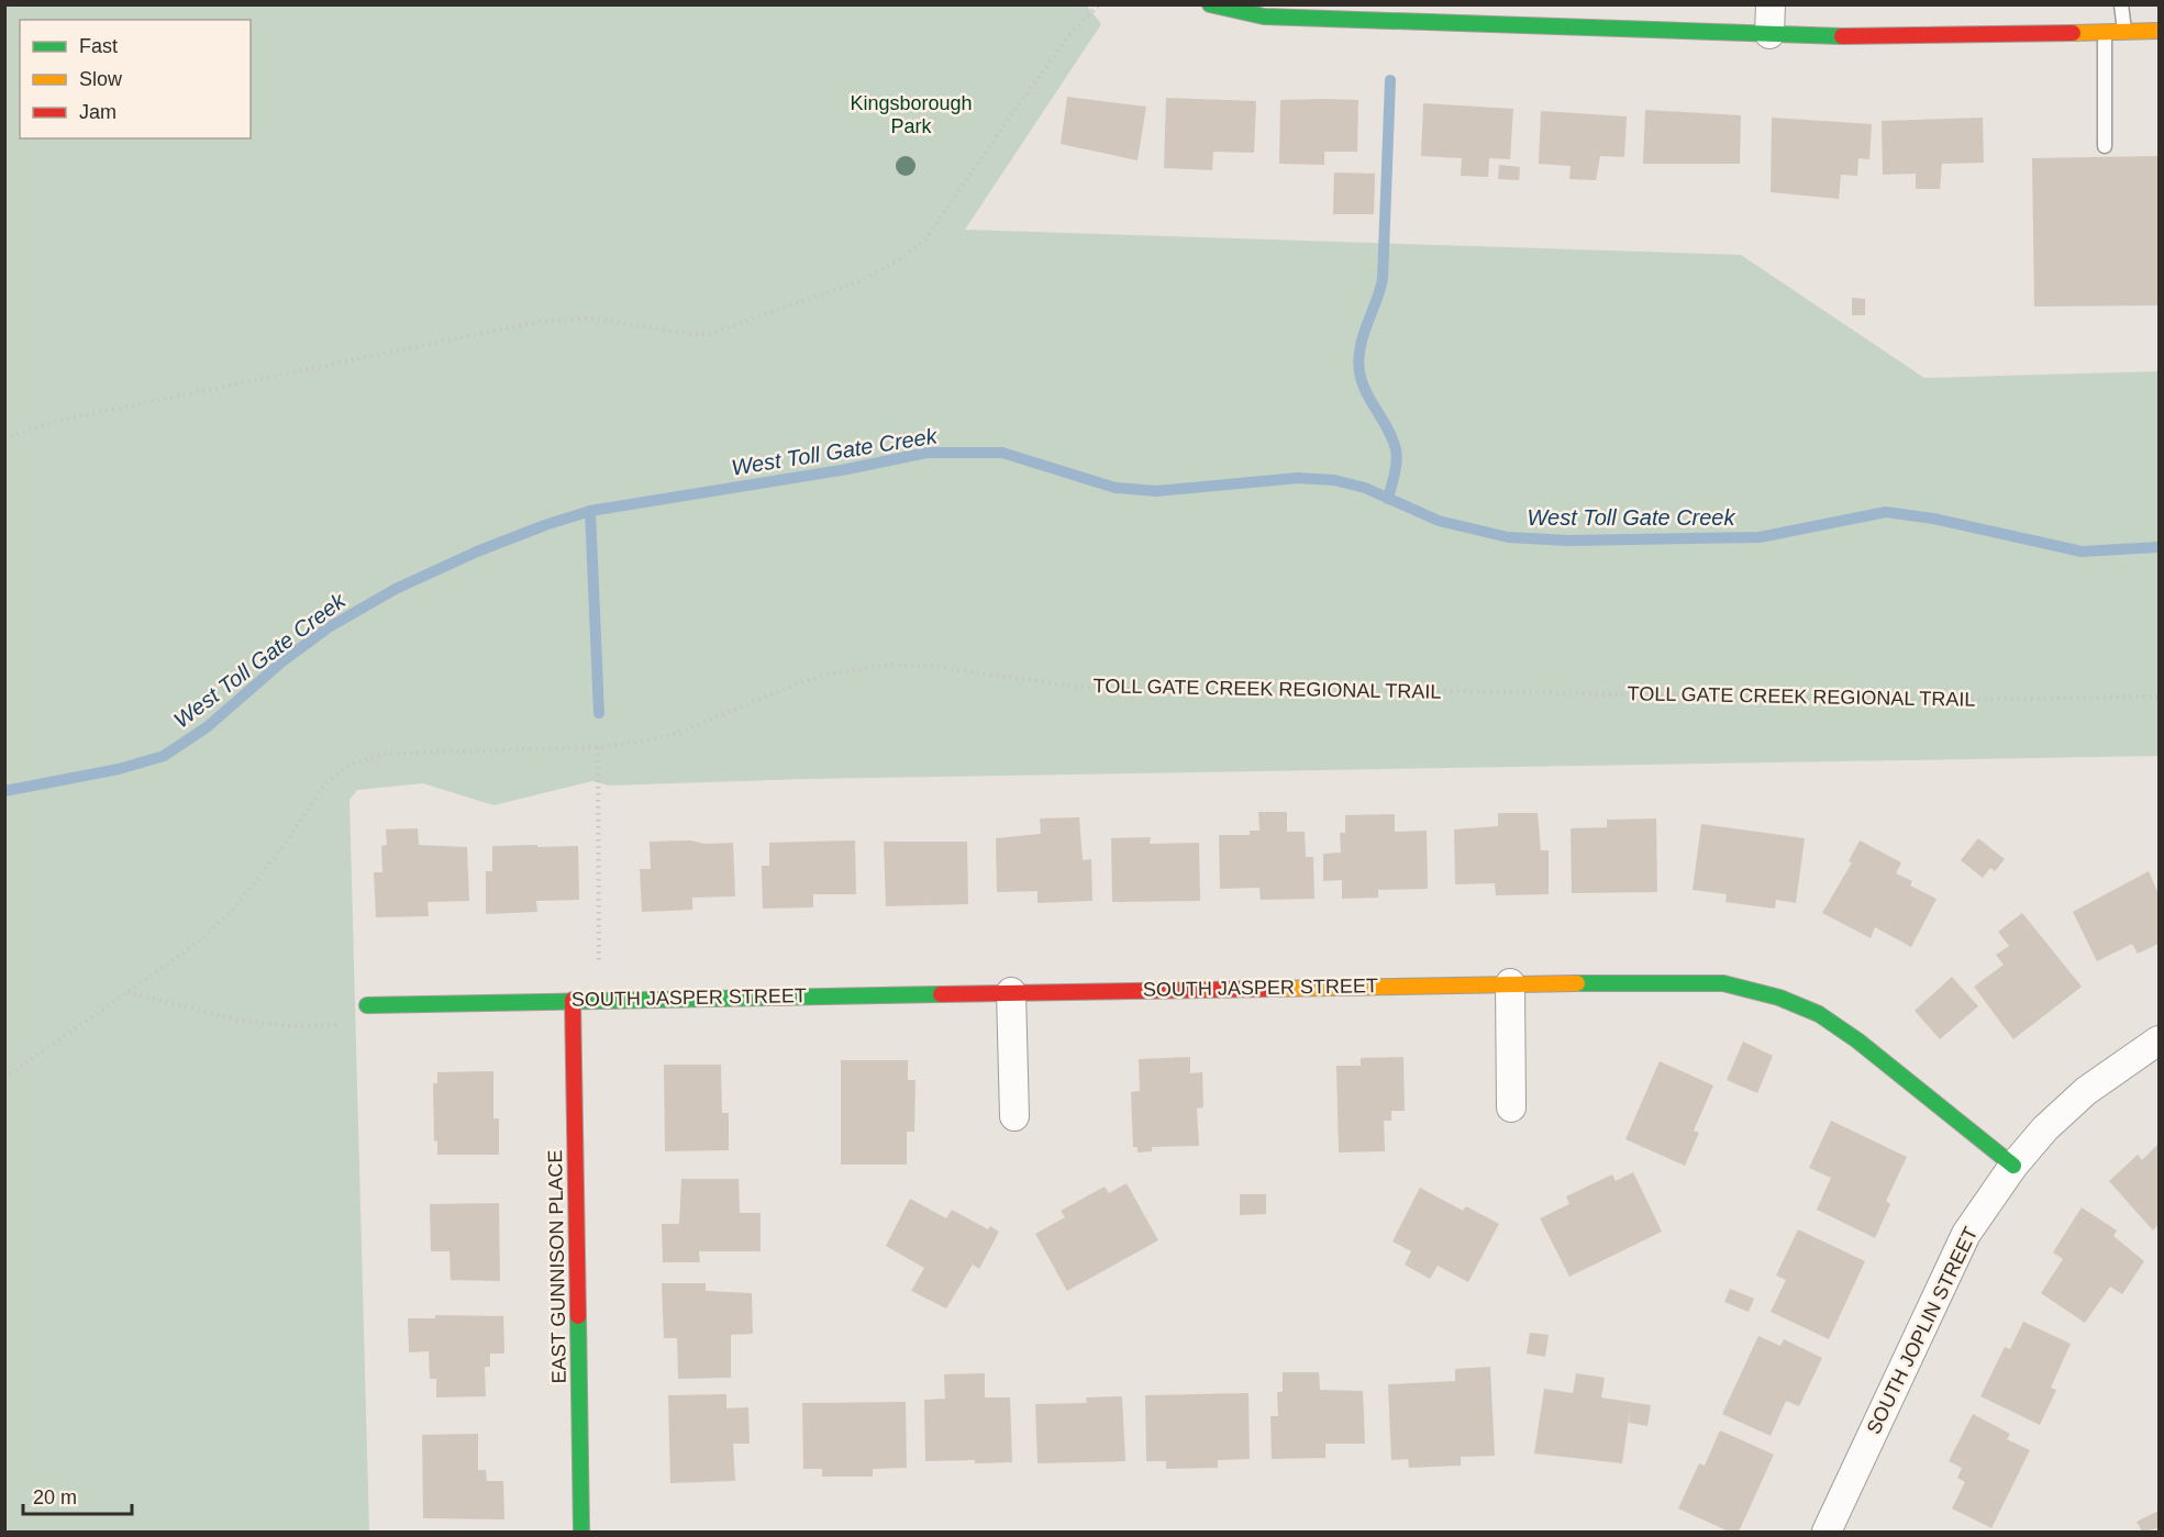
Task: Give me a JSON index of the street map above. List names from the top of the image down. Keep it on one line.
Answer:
{"streets":{"street":["SOUTH JASPER STREET","EAST GUNNISON PLACE","SOUTH JOPLIN STREET"],"path":["TOLL GATE CREEK REGIONAL TRAIL"]},"crossings":[["SOUTH JASPER STREET","EAST GUNNISON PLACE"],["SOUTH JASPER STREET","SOUTH JOPLIN STREET"]],"water":["West Toll Gate Creek"],"parks":["Kingsborough Park"],"legend":["Fast","Slow","Jam"],"scale_bar":"20 m"}
